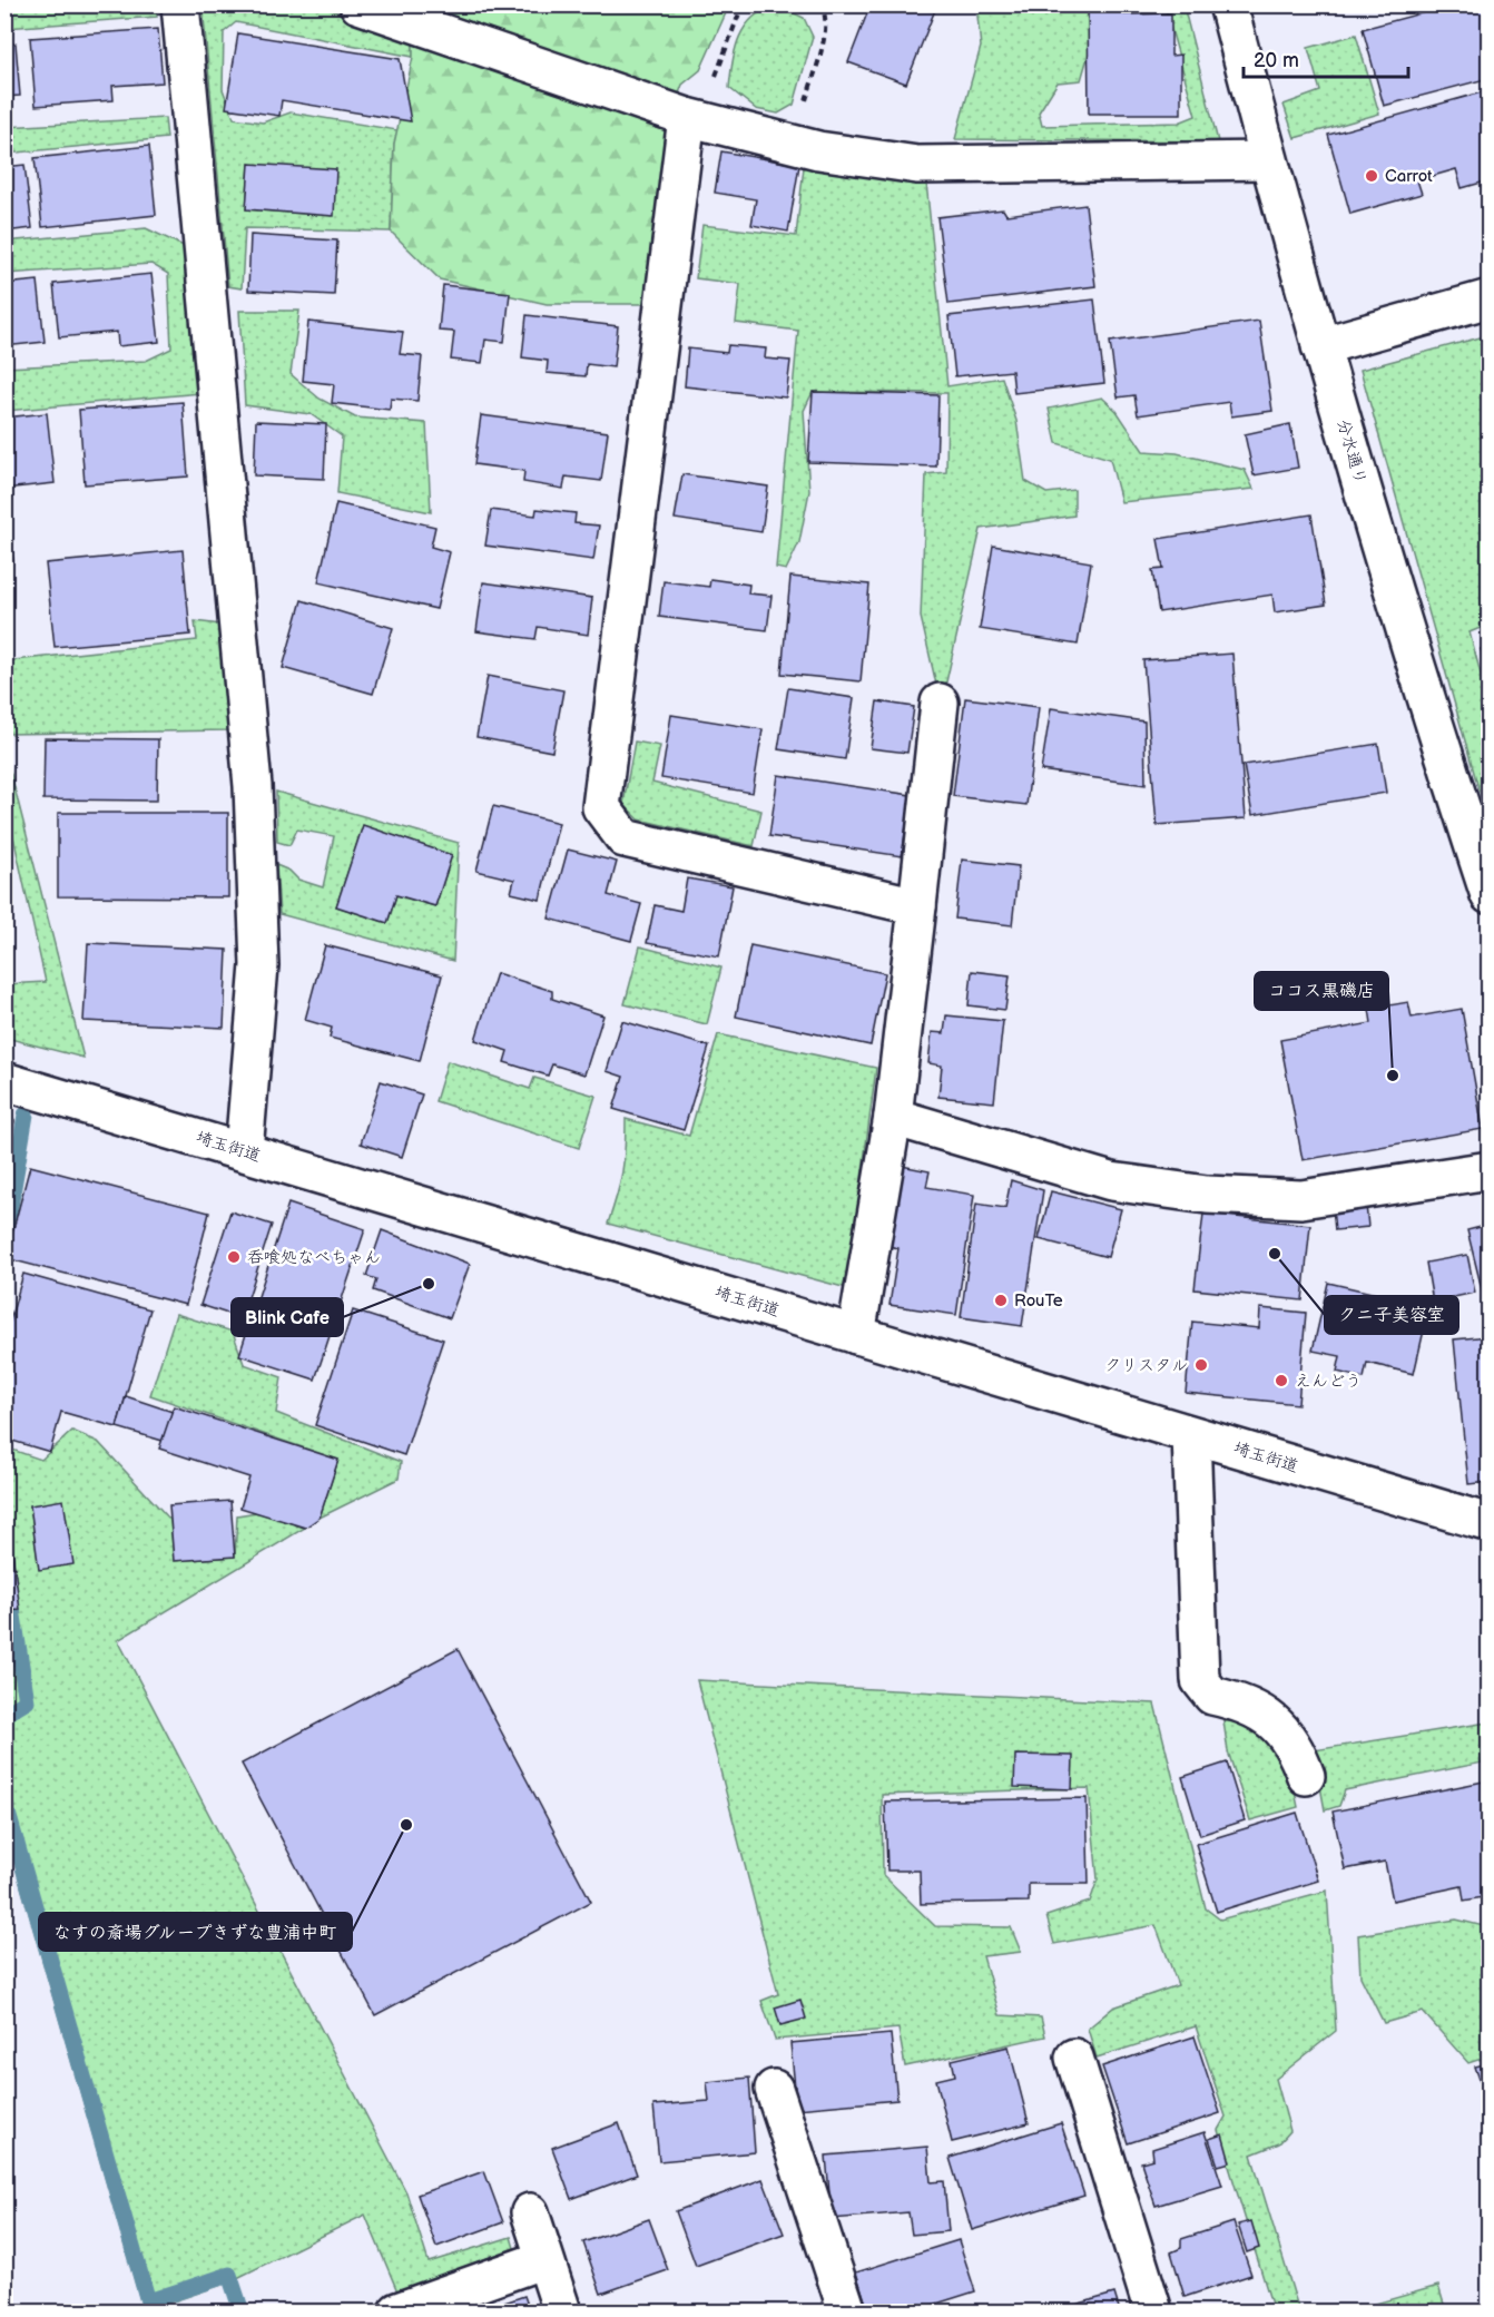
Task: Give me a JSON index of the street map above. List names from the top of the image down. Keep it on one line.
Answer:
{"streets":{"street":["分水通り","埼玉街道"]},"places":["Carrot","ココス黒磯店","クニ子美容室","呑喰処なべちゃん","Blink Cafe","RouTe","クリスタル","えんどう","なすの斎場グループきずな豊浦中町"],"scale_bar":"20 m"}
